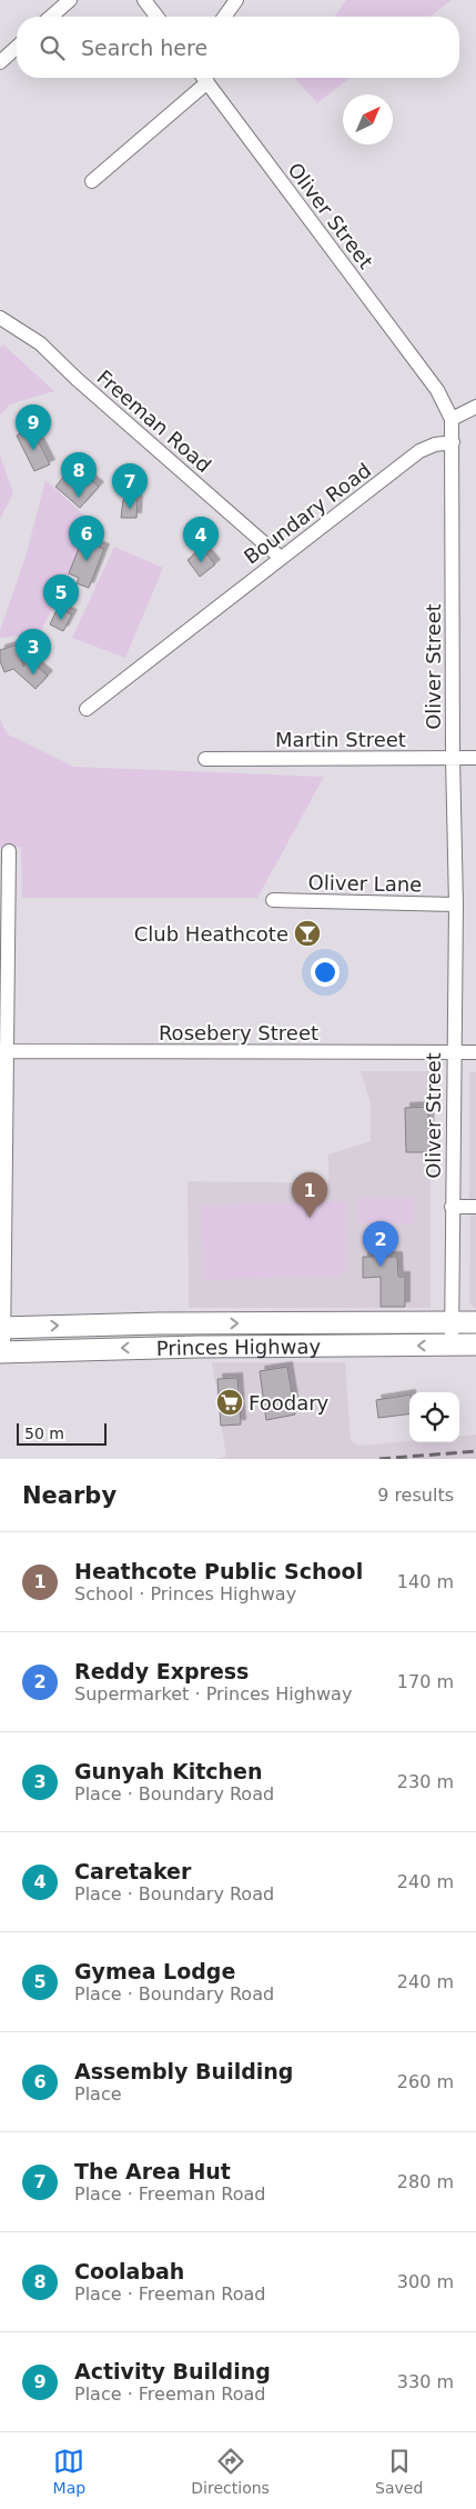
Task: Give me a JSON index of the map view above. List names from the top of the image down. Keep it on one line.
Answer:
{"streets":{"highway":["Princes Highway"],"street":["Oliver Street","Freeman Road","Boundary Road","Martin Street","Oliver Lane","Rosebery Street"]},"crossings":[["Oliver Street","Boundary Road"],["Oliver Street","Martin Street"],["Oliver Street","Oliver Lane"],["Oliver Street","Rosebery Street"],["Oliver Street","Princes Highway"],["Freeman Road","Boundary Road"]],"places":{"bar":["Club Heathcote"],"supermarket":["Foodary"]},"scale_bar":"50 m","north":"top right","page":{"search":"Search here","pins":["9","8","7","6","4","5","3","1","2"],"scale":"50 m","heading":["Nearby","9 results"],"list":[{"mark":"1","name":"Heathcote Public School","note":"School · Princes Highway","value":"140 m"},{"mark":"2","name":"Reddy Express","note":"Supermarket · Princes Highway","value":"170 m"},{"mark":"3","name":"Gunyah Kitchen","note":"Place · Boundary Road","value":"230 m"},{"mark":"4","name":"Caretaker","note":"Place · Boundary Road","value":"240 m"},{"mark":"5","name":"Gymea Lodge","note":"Place · Boundary Road","value":"240 m"},{"mark":"6","name":"Assembly Building","note":"Place","value":"260 m"},{"mark":"7","name":"The Area Hut","note":"Place · Freeman Road","value":"280 m"},{"mark":"8","name":"Coolabah","note":"Place · Freeman Road","value":"300 m"},{"mark":"9","name":"Activity Building","note":"Place · Freeman Road","value":"330 m"}],"nav":["Map","Directions","Saved"]}}
